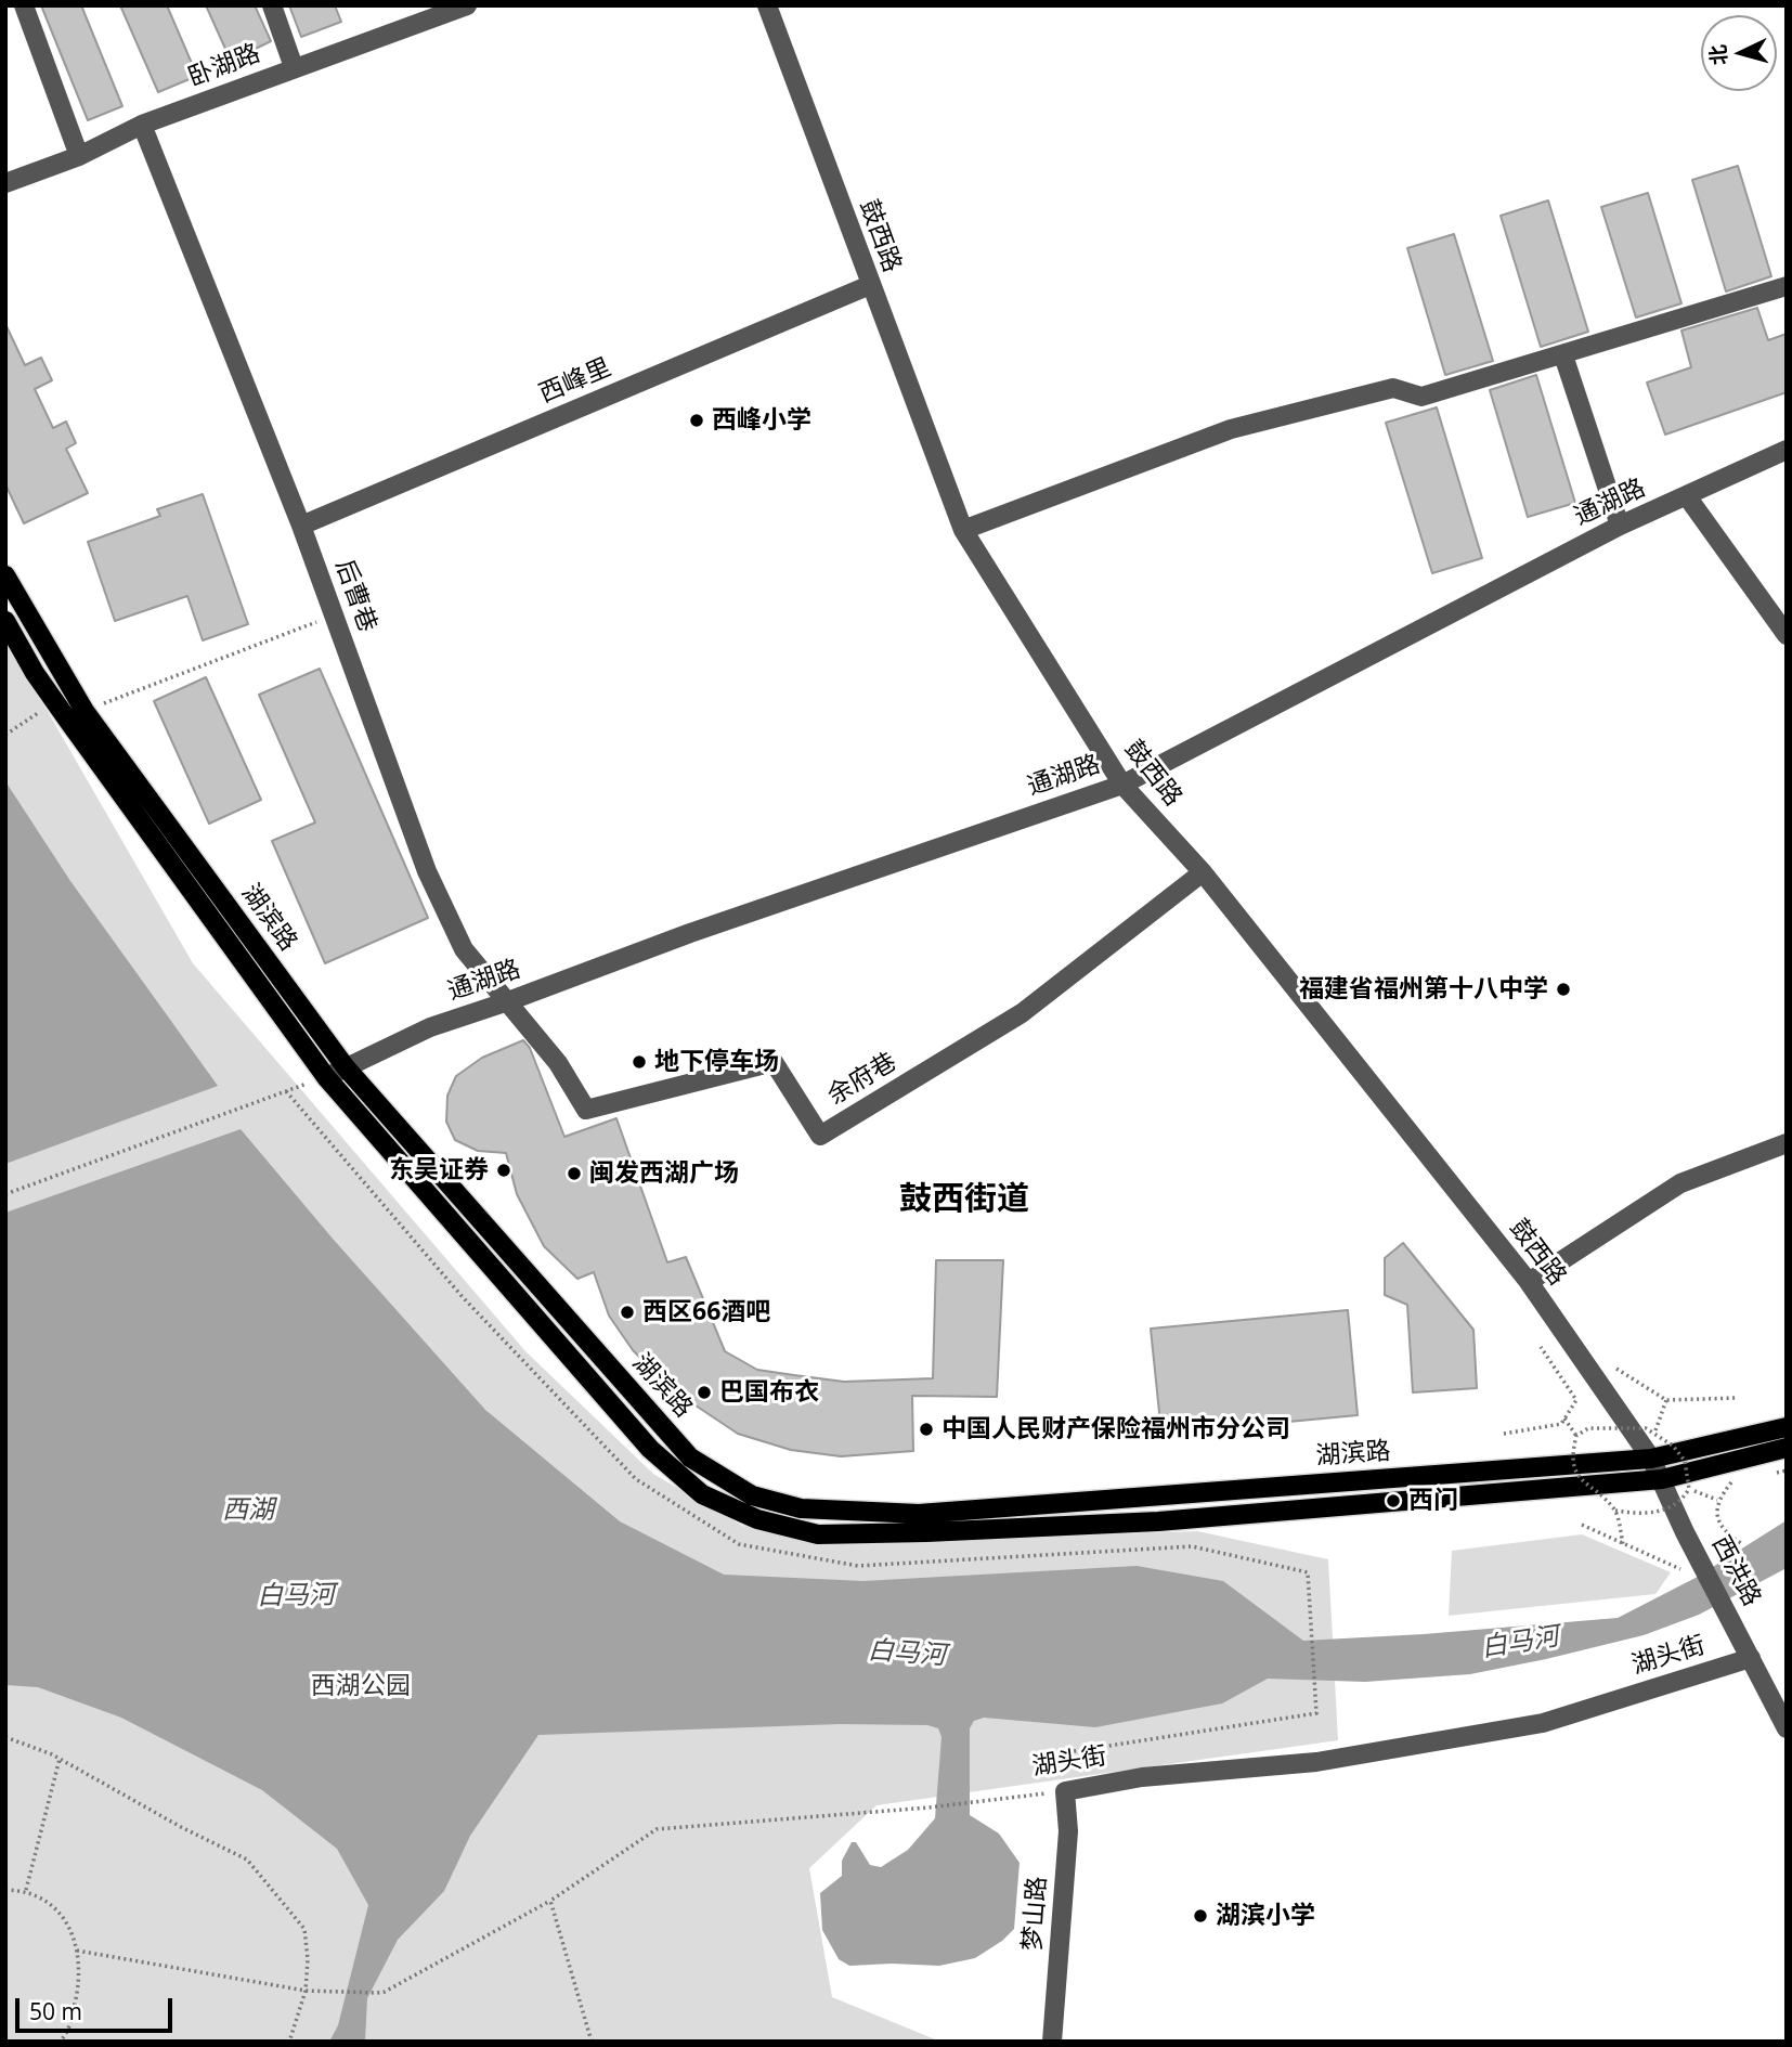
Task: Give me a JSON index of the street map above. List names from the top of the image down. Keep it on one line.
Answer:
{"streets":{"main road":["湖滨路"],"street":["卧湖路","鼓西路","西峰里","通湖路","后曹巷","余府巷","西洪路","湖头街","梦山路"]},"crossings":[["卧湖路","后曹巷"],["鼓西路","西峰里"],["鼓西路","通湖路"],["鼓西路","湖滨路"],["鼓西路","余府巷"],["鼓西路","西洪路"],["西峰里","后曹巷"],["通湖路","后曹巷"],["通湖路","湖滨路"],["后曹巷","余府巷"],["湖滨路","西洪路"],["西洪路","湖头街"],["湖头街","梦山路"]],"districts":["鼓西街道"],"water":["西湖","白马河"],"parks":["西湖公园"],"places":["西峰小学","福建省福州第十八中学","地下停车场","东吴证券","闽发西湖广场","西区66酒吧","巴国布衣","中国人民财产保险福州市分公司","西门","湖滨小学"],"scale_bar":"50 m","north":"left"}
